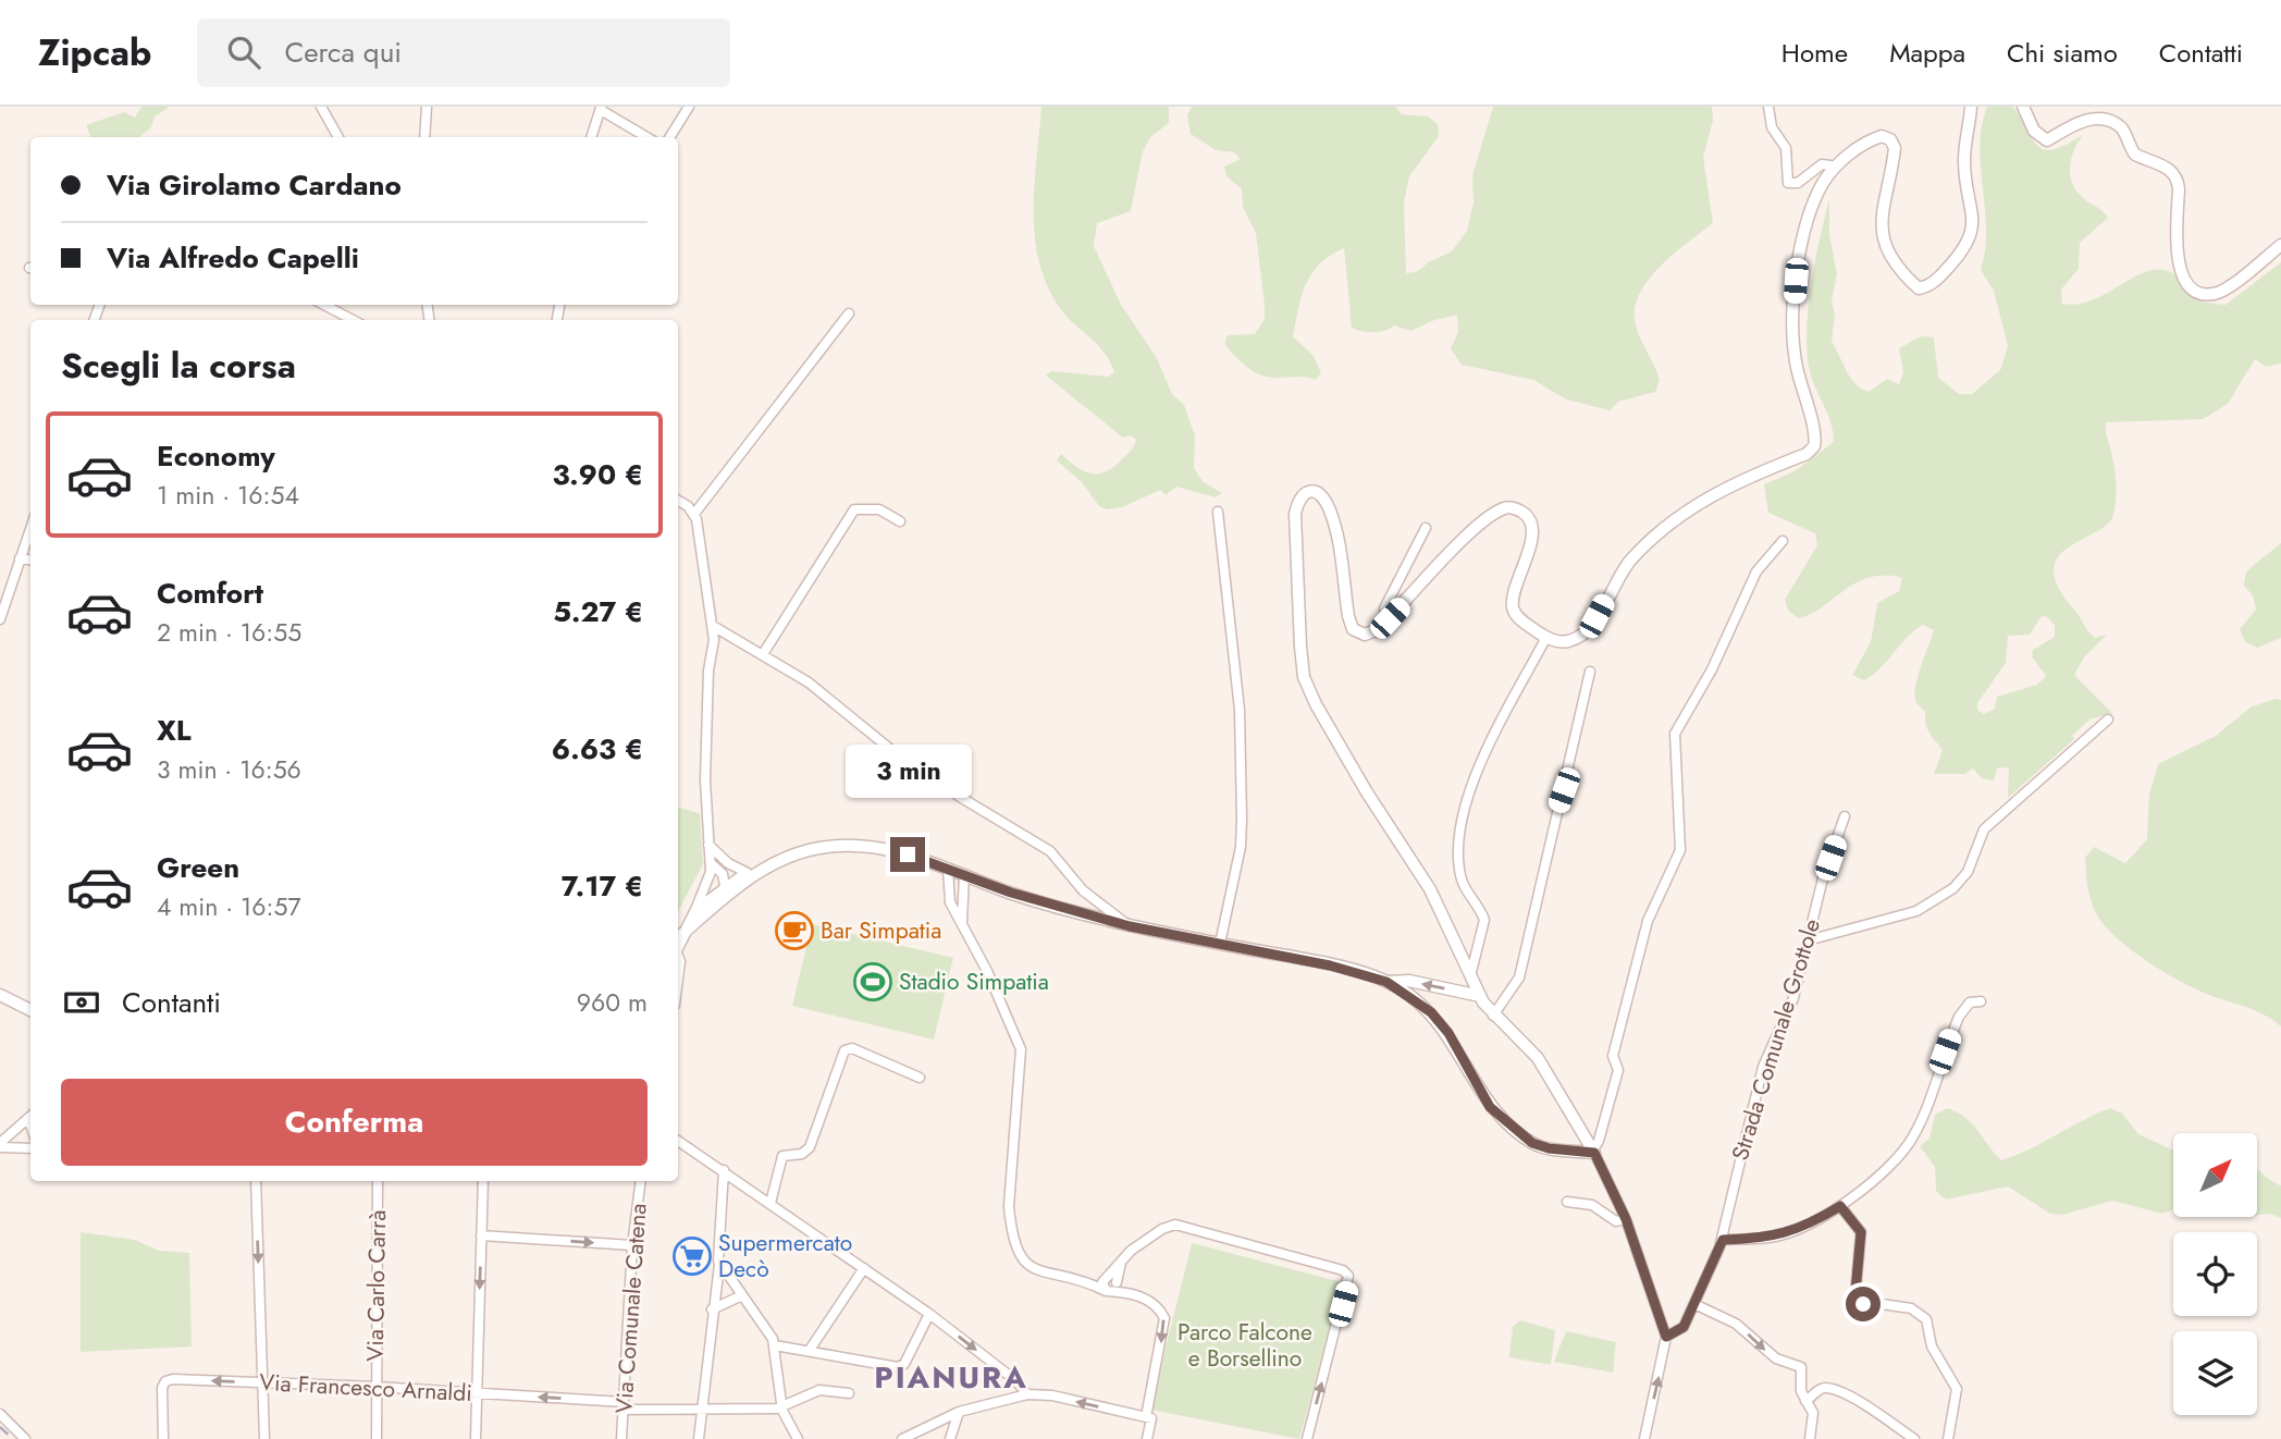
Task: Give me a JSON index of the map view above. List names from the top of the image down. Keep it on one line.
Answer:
{"streets":{"street":["Strada Comunale Grottole","Via Carlo Carrà","Via Comunale Catena","Via Francesco Arnaldi"]},"crossings":[["Via Carlo Carrà","Via Francesco Arnaldi"],["Via Comunale Catena","Via Francesco Arnaldi"]],"one_way":["Via Francesco Arnaldi"],"districts":["PIANURA"],"parks":["Parco Falcone e Borsellino"],"places":{"cafe":["Bar Simpatia"],"sports":["Stadio Simpatia"],"supermarket":["Supermercato Decò"]},"north":"top right","page":{"header":"Zipcab","search":"Cerca qui","nav":["Home","Mappa","Chi siamo","Contatti"],"banner":["Via Girolamo Cardano","Via Alfredo Capelli"],"heading":"Scegli la corsa","list":[{"name":"Economy","note":"1 min · 16:54","value":"3.90 €"},{"name":"Comfort","note":"2 min · 16:55","value":"5.27 €"},{"name":"XL","note":"3 min · 16:56","value":"6.63 €"},{"name":"Green","note":"4 min · 16:57","value":"7.17 €"}],"bubble":"3 min","pay":["Contanti","960 m"],"buttons":"Conferma"}}
